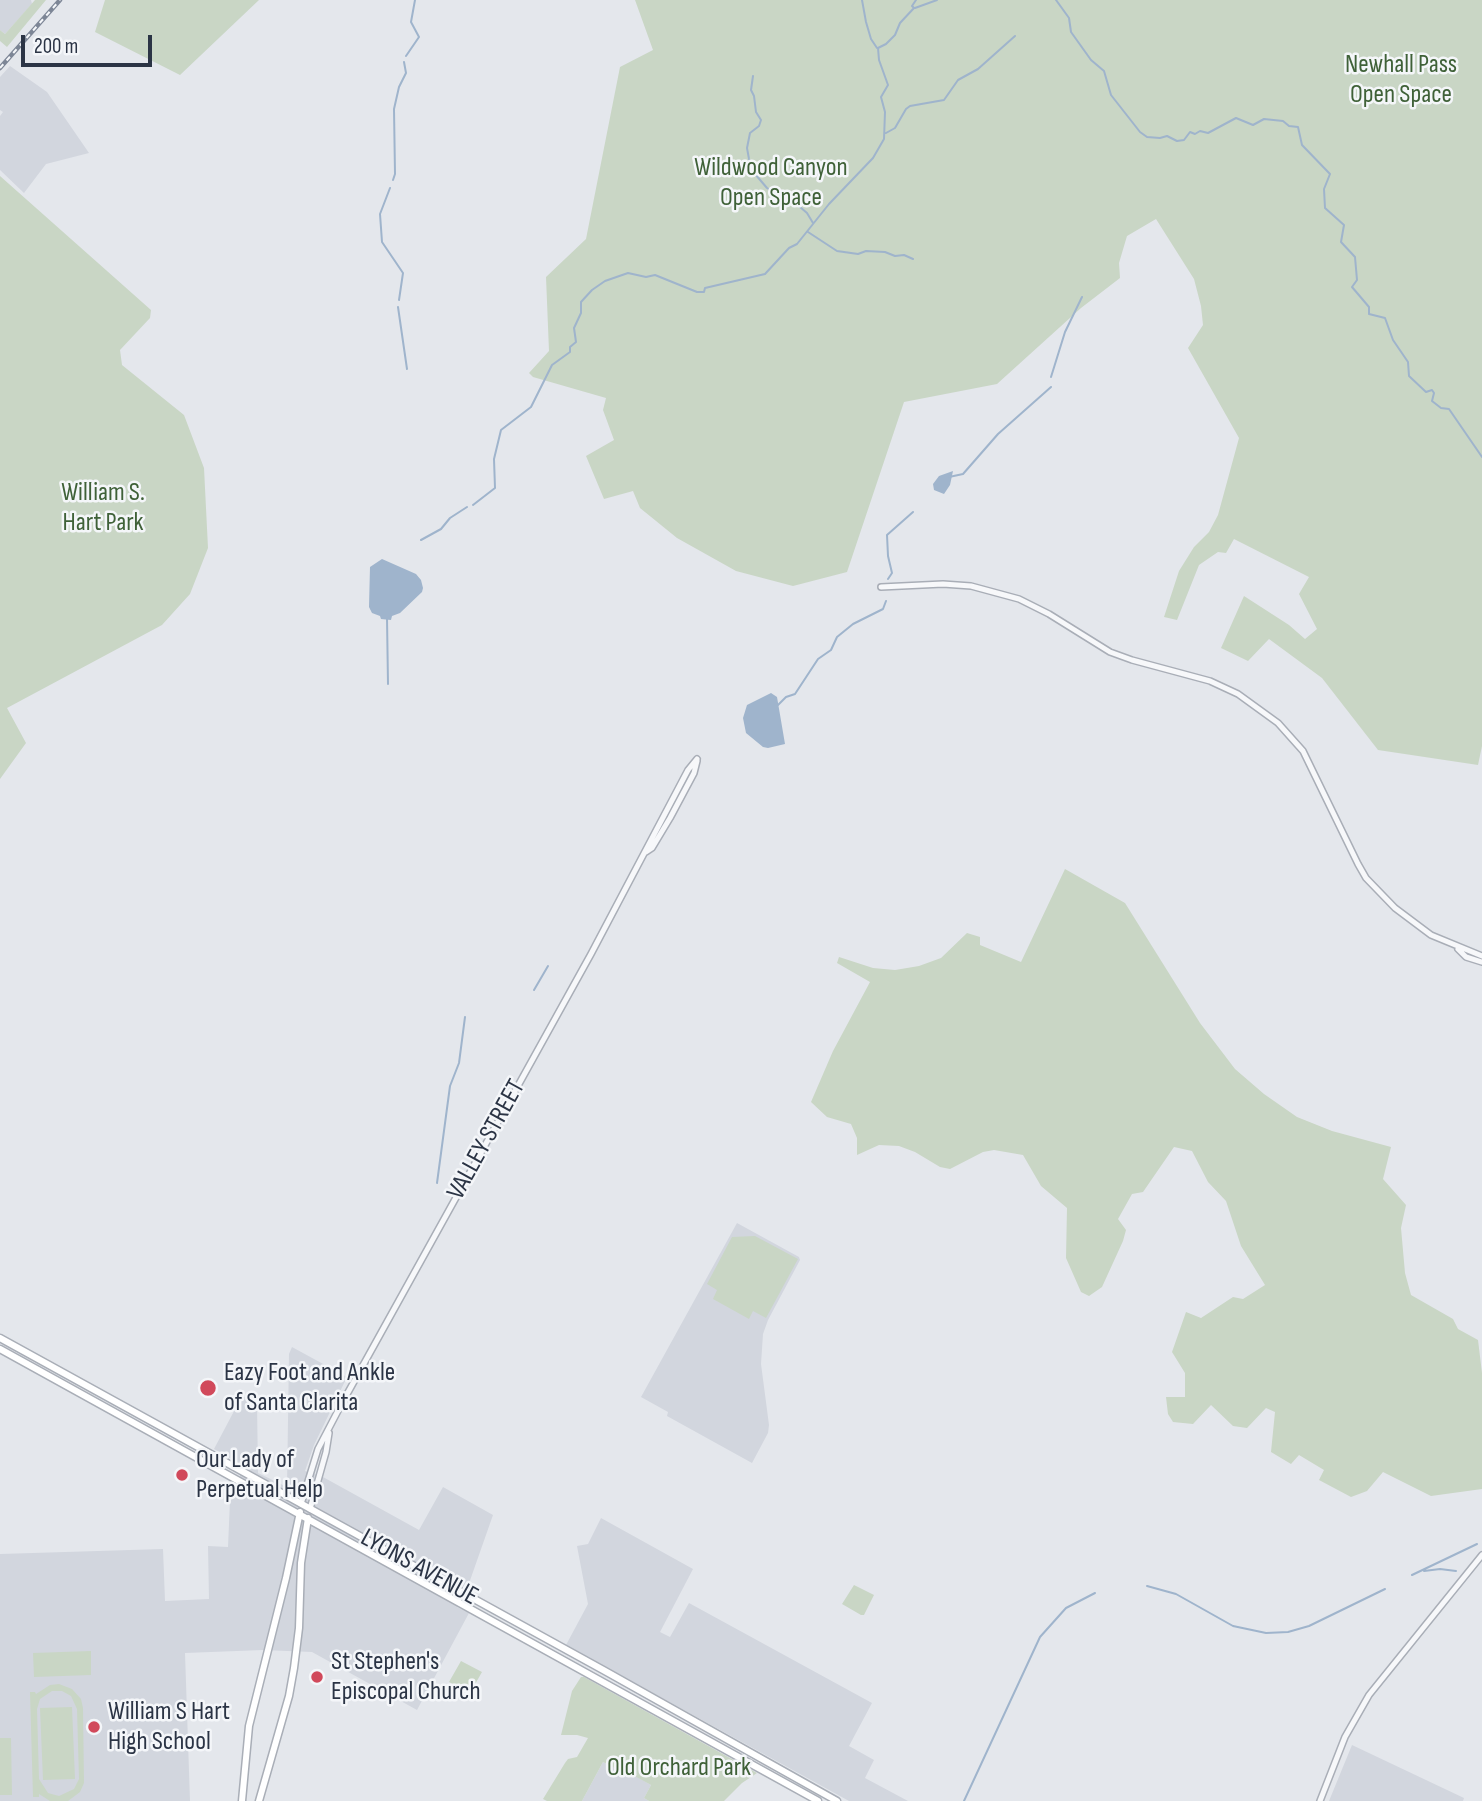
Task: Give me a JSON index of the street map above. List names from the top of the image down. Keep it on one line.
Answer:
{"streets":{"main road":["LYONS AVENUE"],"street":["VALLEY STREET"]},"crossings":[["VALLEY STREET","LYONS AVENUE"]],"parks":["Newhall Pass Open Space","Wildwood Canyon Open Space","William S. Hart Park","Old Orchard Park"],"places":["Eazy Foot and Ankle of Santa Clarita","Our Lady of Perpetual Help","St Stephen's Episcopal Church","William S Hart High School"],"scale_bar":"200 m"}
